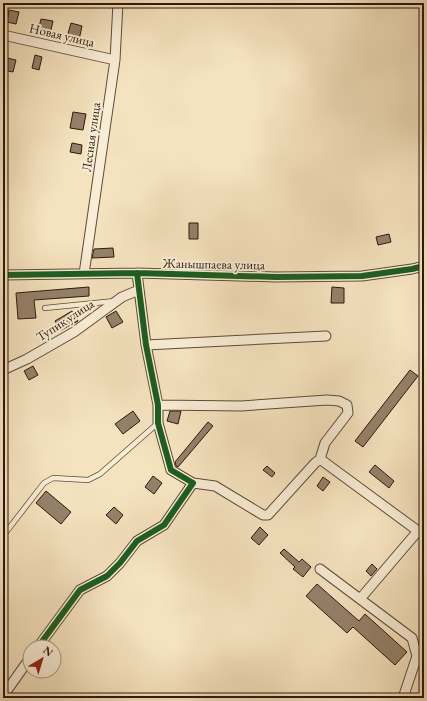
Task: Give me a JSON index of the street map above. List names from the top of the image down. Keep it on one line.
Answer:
{"streets":{"street":["Новая улица","Лесная улица","Жанышпаева улица","Тупик улица"]},"crossings":[["Новая улица","Лесная улица"],["Лесная улица","Жанышпаева улица"]],"north":"top right"}
